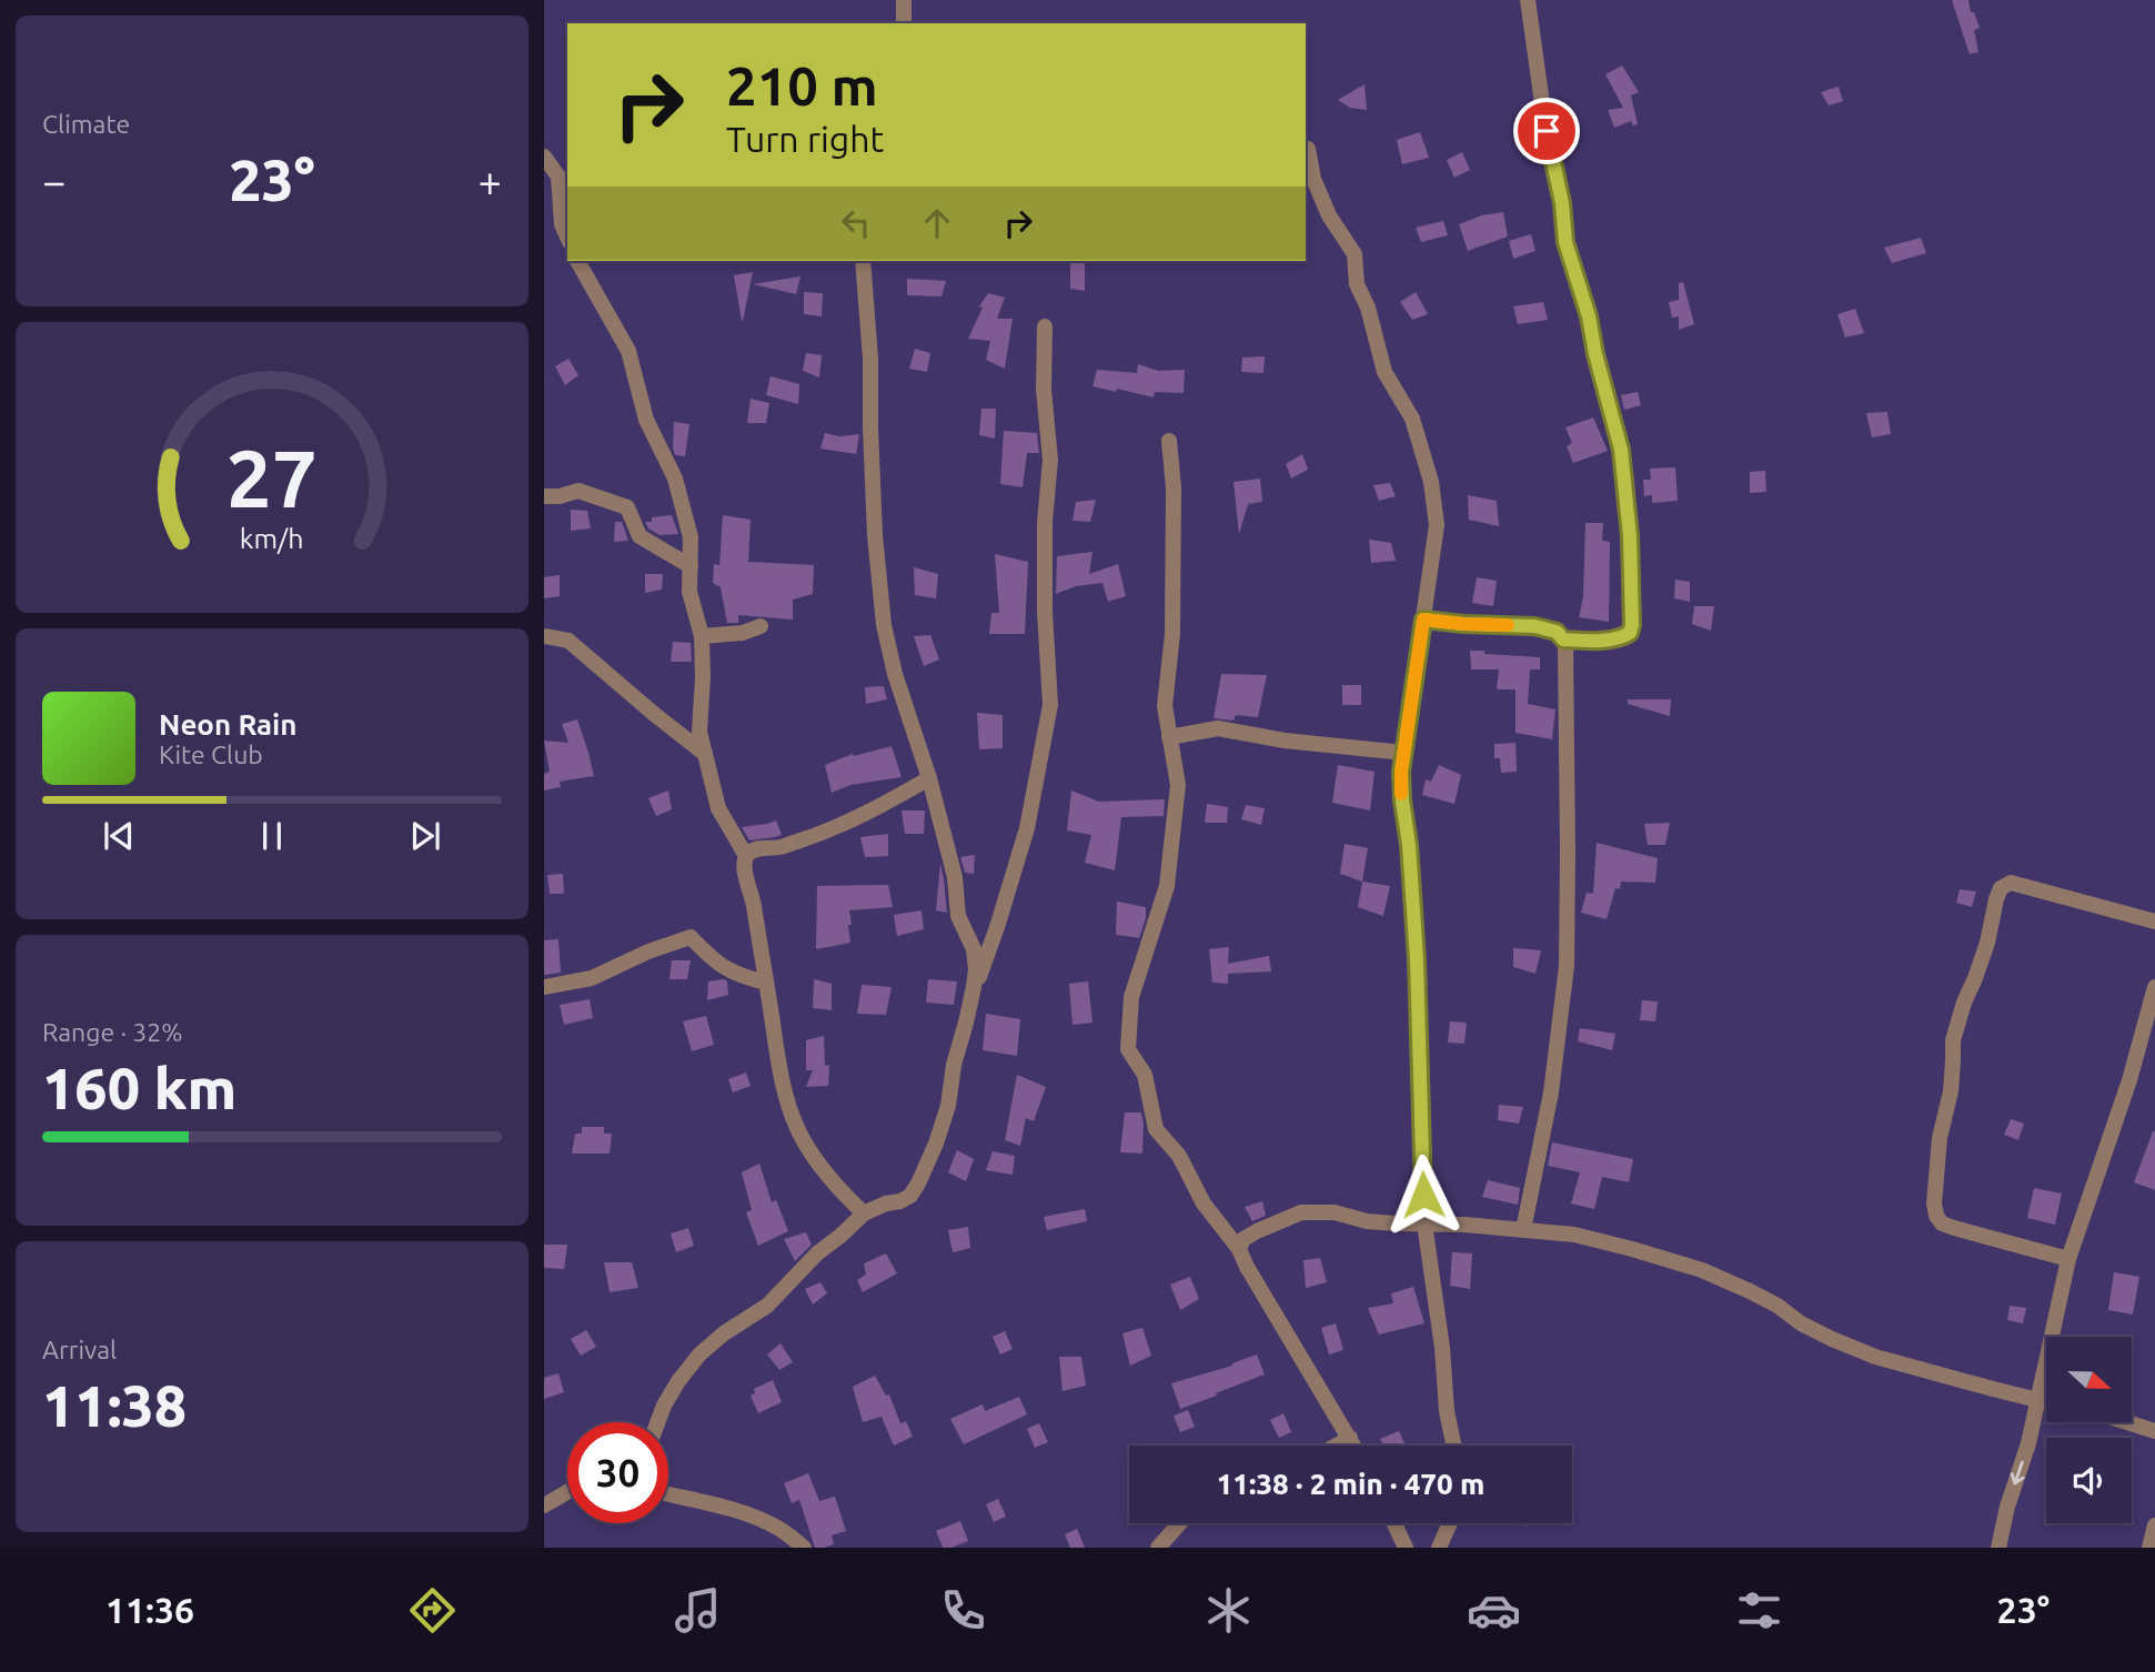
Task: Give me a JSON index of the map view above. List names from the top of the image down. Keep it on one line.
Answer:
{"north":"right","page":{"tile":["Climate",["Range · 32%","160 km"],["Arrival","11:38"]],"turn":["210 m","Turn right"],"heat":["−","23°","+"],"song":["Neon Rain","Kite Club"],"limit":"30","trip":"11:38 · 2 min · 470 m","tabs":["11:36","23°"],"gauge":["27","km/h"]}}
